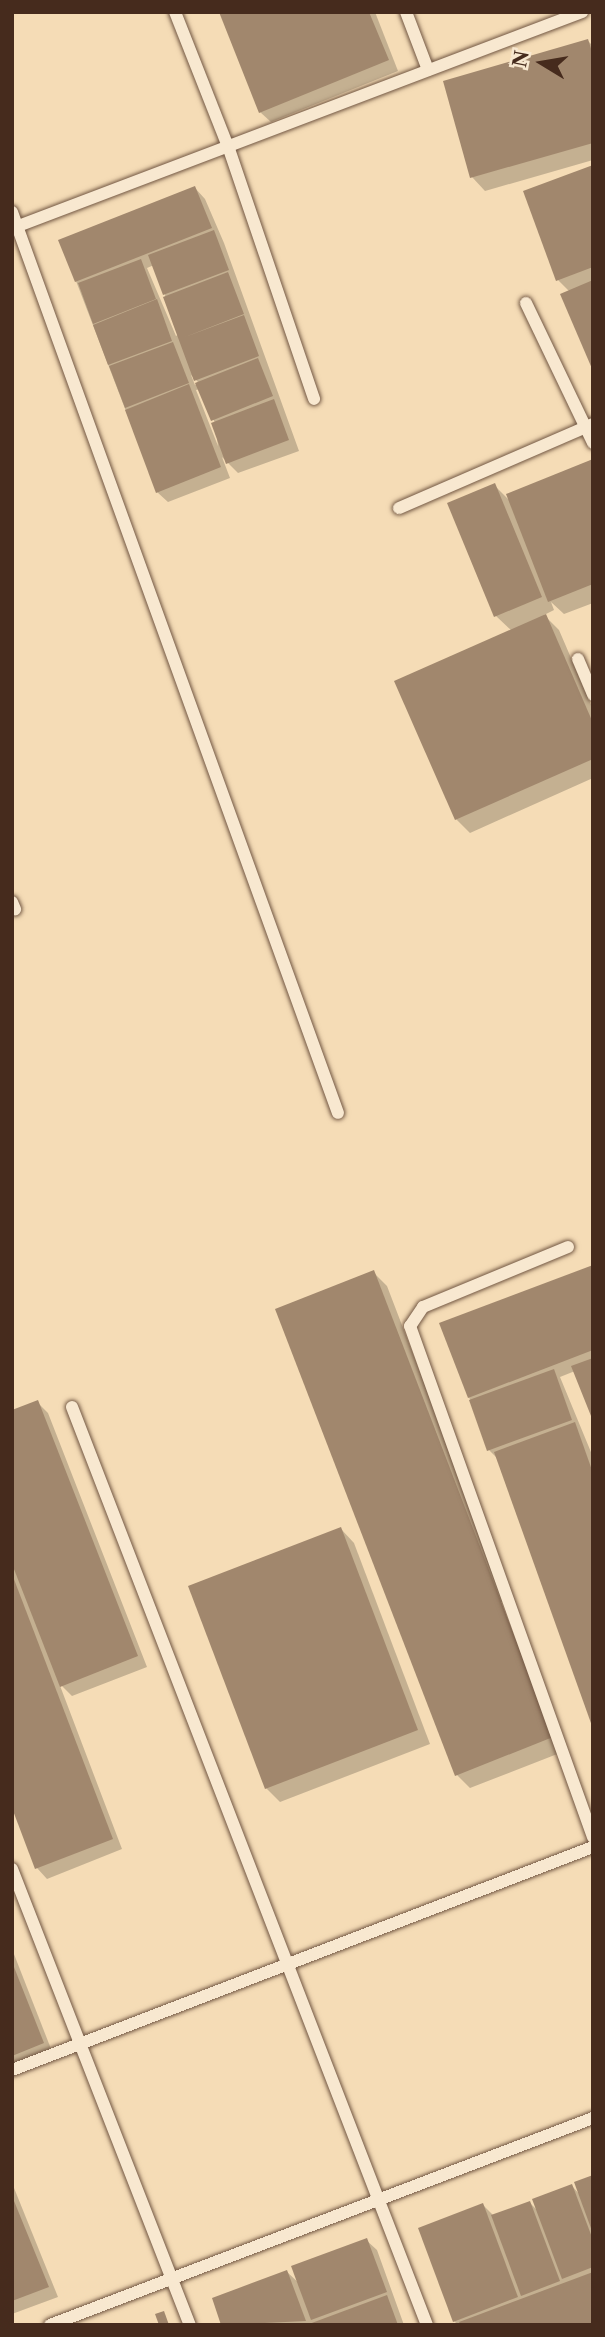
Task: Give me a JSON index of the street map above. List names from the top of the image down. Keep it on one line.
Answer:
{"north":"left"}
